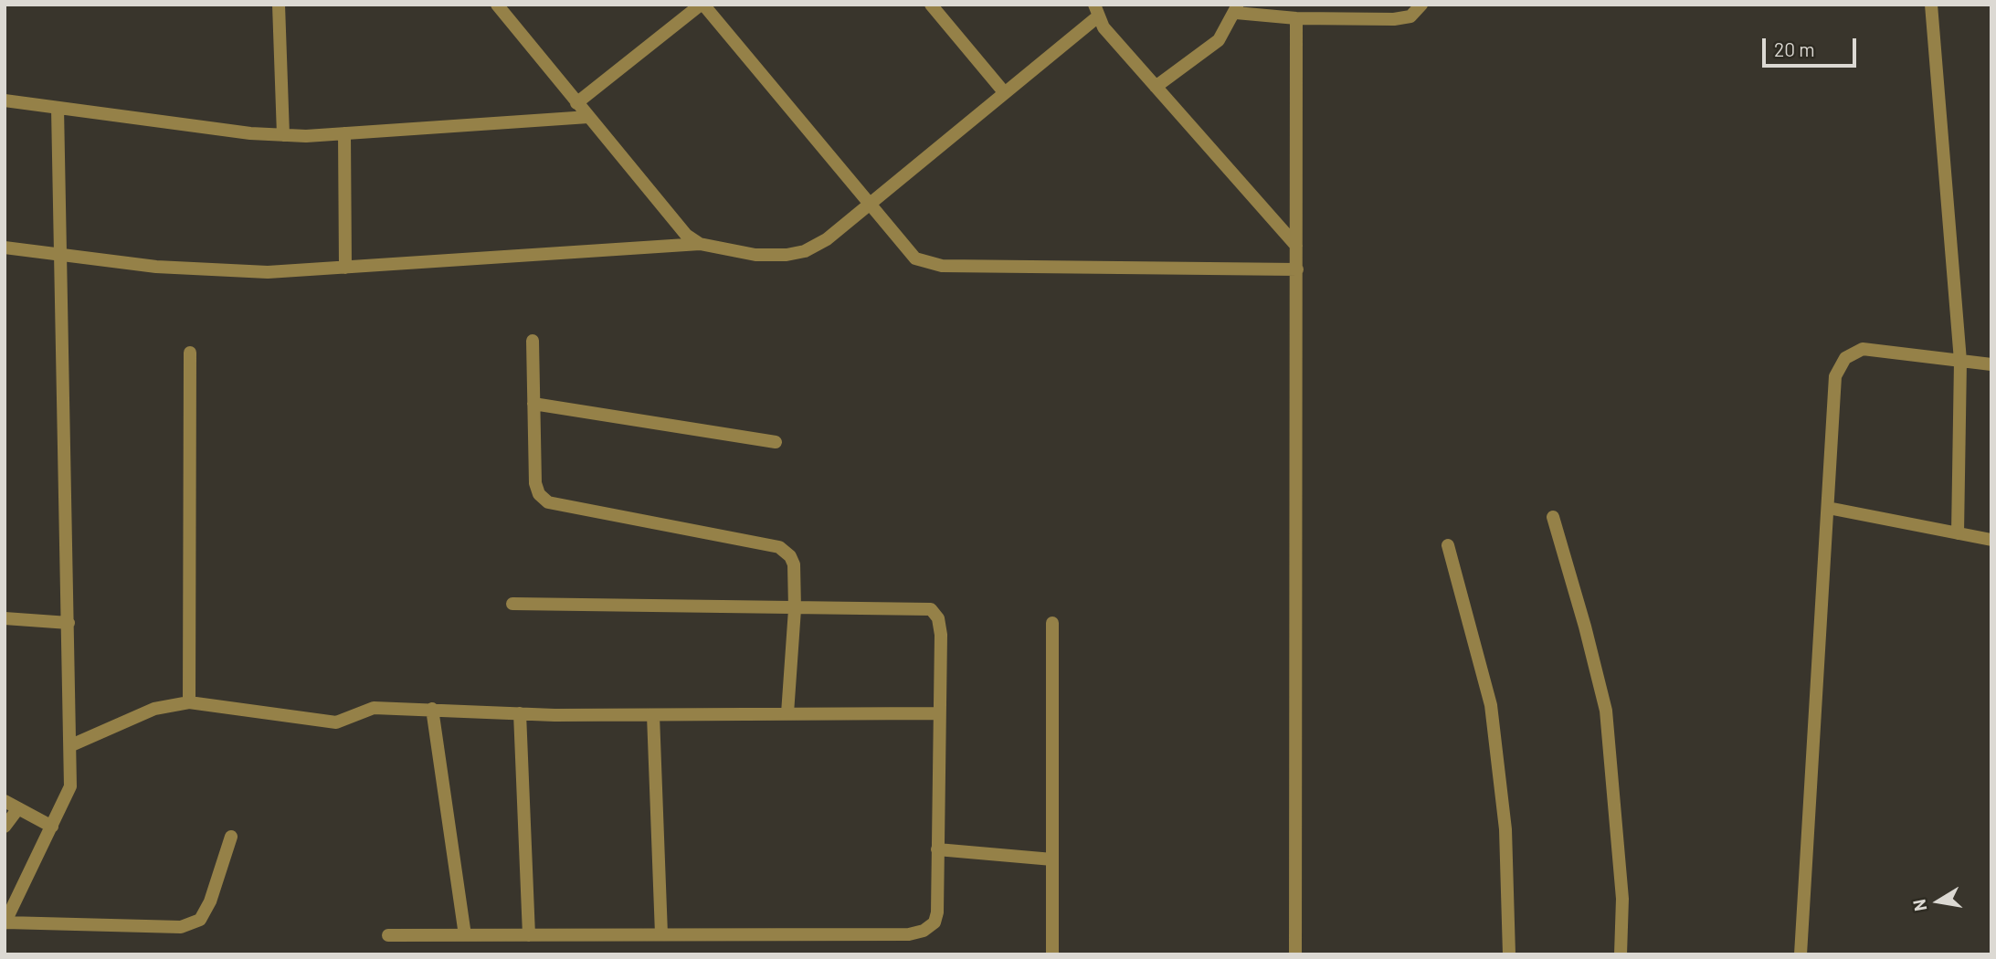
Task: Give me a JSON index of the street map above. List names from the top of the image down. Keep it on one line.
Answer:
{"scale_bar":"20 m","north":"left"}
